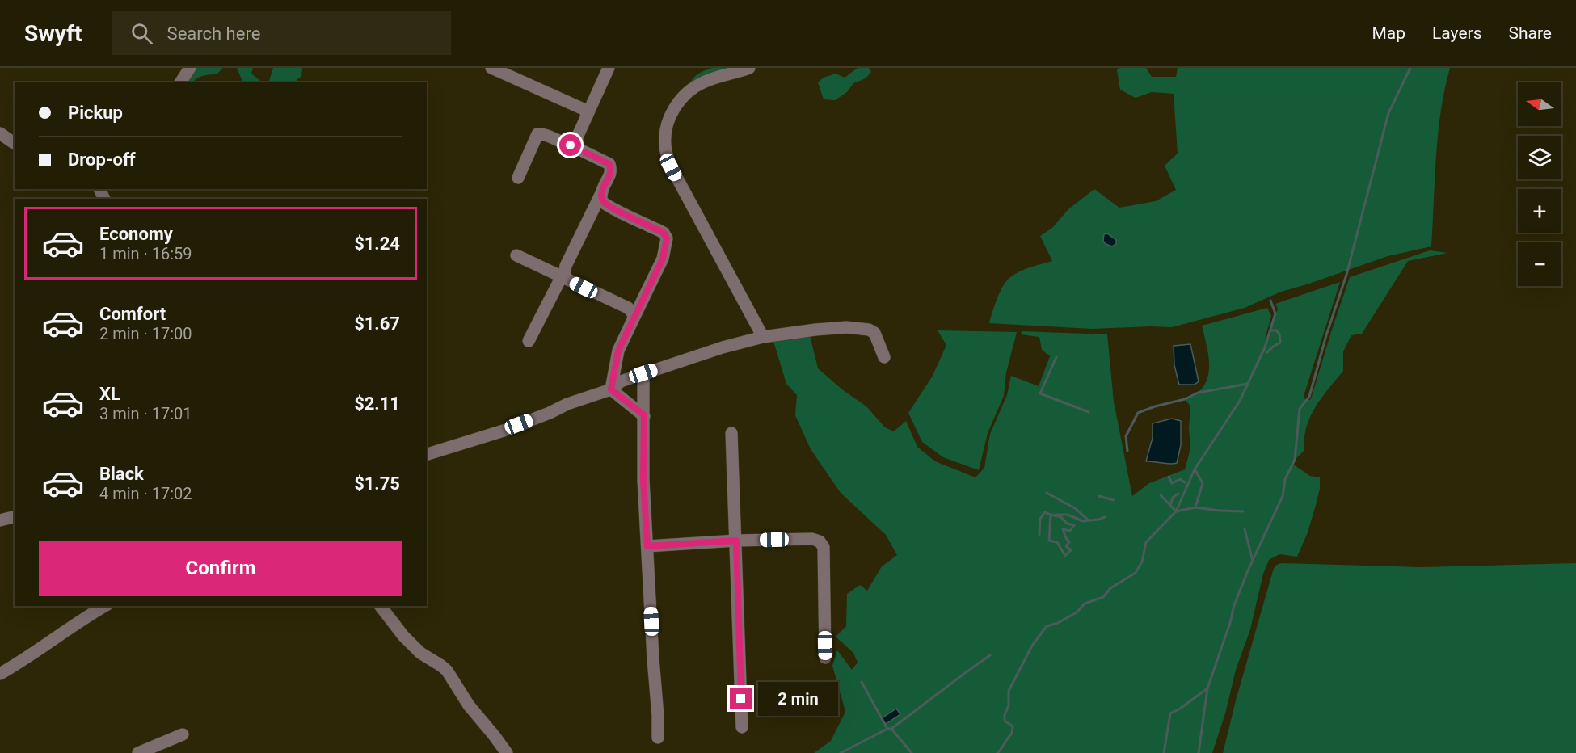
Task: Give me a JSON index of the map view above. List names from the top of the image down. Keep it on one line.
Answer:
{"north":"left","page":{"header":"Swyft","search":"Search here","nav":["Map","Layers","Share"],"map_buttons":["+","−"],"banner":["Pickup","Drop-off"],"list":[{"name":"Economy","note":"1 min · 16:59","value":"$1.24"},{"name":"Comfort","note":"2 min · 17:00","value":"$1.67"},{"name":"XL","note":"3 min · 17:01","value":"$2.11"},{"name":"Black","note":"4 min · 17:02","value":"$1.75"}],"buttons":"Confirm","bubble":"2 min"}}
